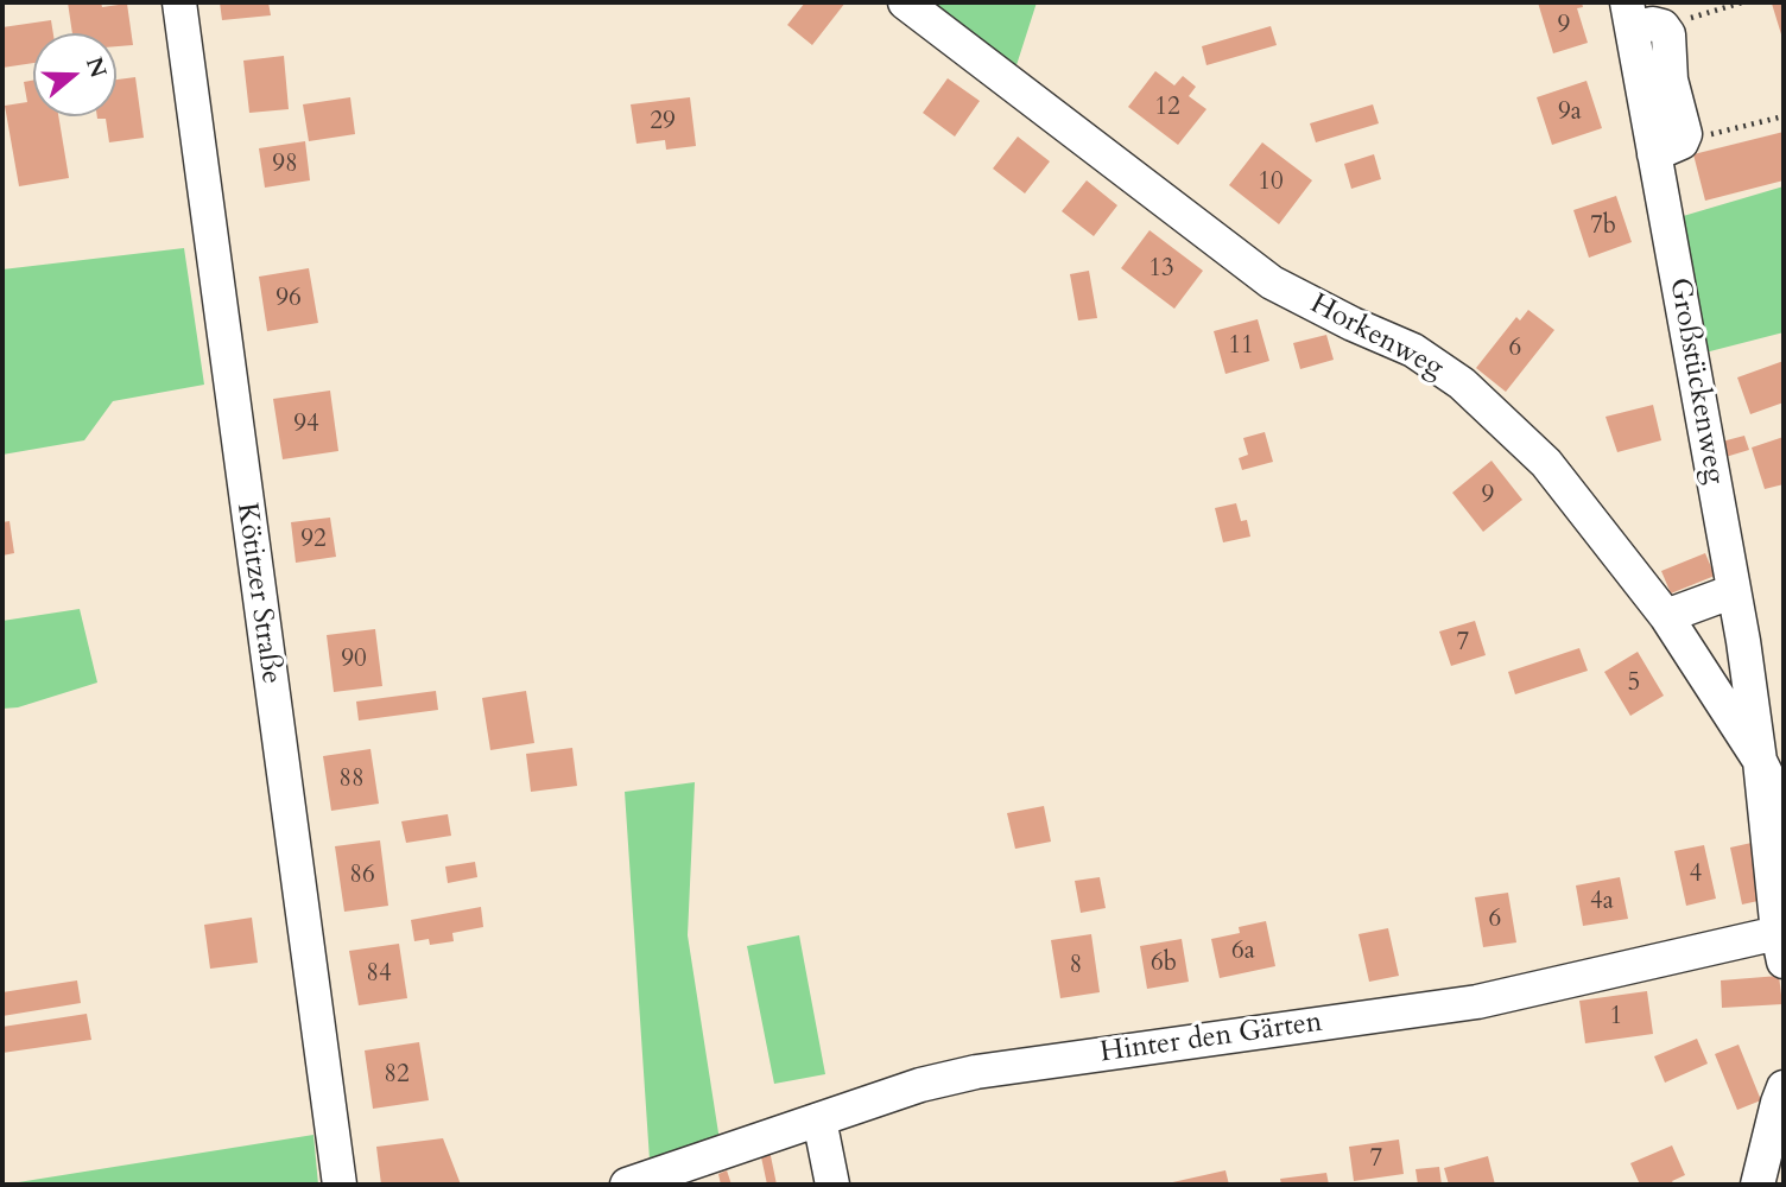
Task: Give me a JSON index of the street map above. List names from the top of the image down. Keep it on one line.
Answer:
{"streets":{"street":["Horkenweg","Großstückenweg","Kötitzer Straße","Hinter den Gärten"]},"crossings":[["Horkenweg","Großstückenweg"],["Großstückenweg","Hinter den Gärten"]],"house_numbers":["9","12","9a","29","98","10","7b","13","96","11","6","94","9","92","7","90","5","88","4","86","4a","6","6a","6b","8","84","1","82","7"],"north":"right"}
